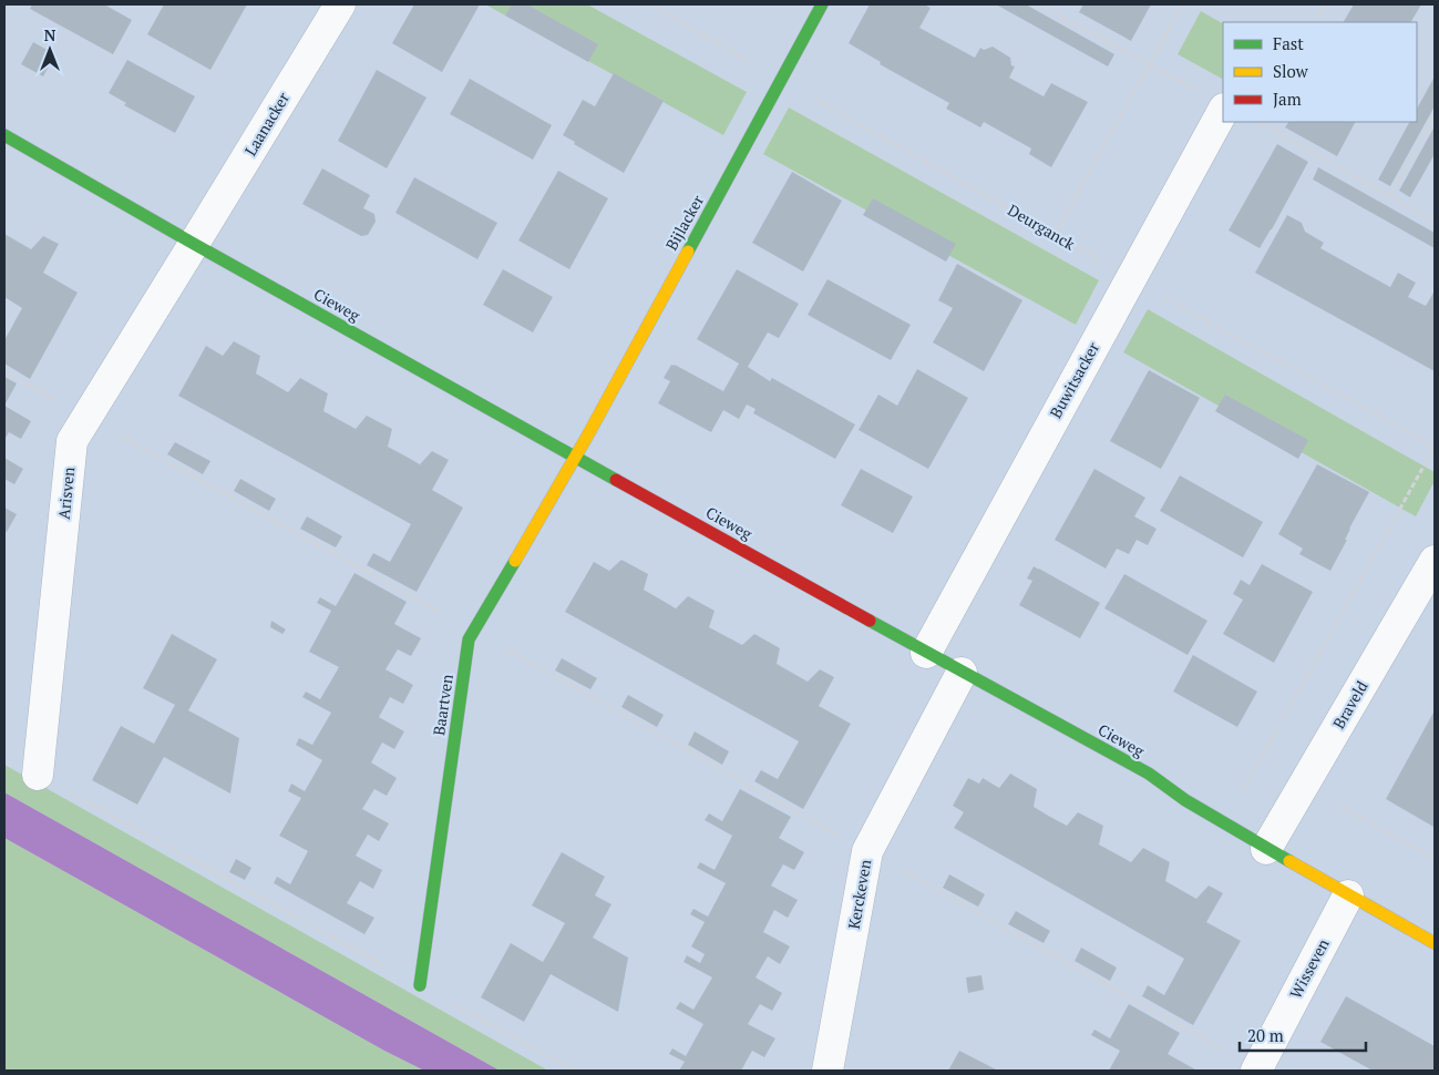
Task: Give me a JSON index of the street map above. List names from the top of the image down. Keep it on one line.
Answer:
{"streets":{"street":["Laanacker","Bijlacker","Cieweg","Buwitsacker","Arisven","Baartven","Braveld","Kerckeven","Wisseven"],"path":["Deurganck"]},"crossings":[["Laanacker","Cieweg"],["Laanacker","Arisven"],["Bijlacker","Deurganck"],["Bijlacker","Cieweg"],["Bijlacker","Baartven"],["Deurganck","Buwitsacker"],["Cieweg","Buwitsacker"],["Cieweg","Arisven"],["Cieweg","Baartven"],["Cieweg","Braveld"],["Cieweg","Kerckeven"],["Cieweg","Wisseven"]],"legend":["Fast","Slow","Jam"],"scale_bar":"20 m","north":"top"}
